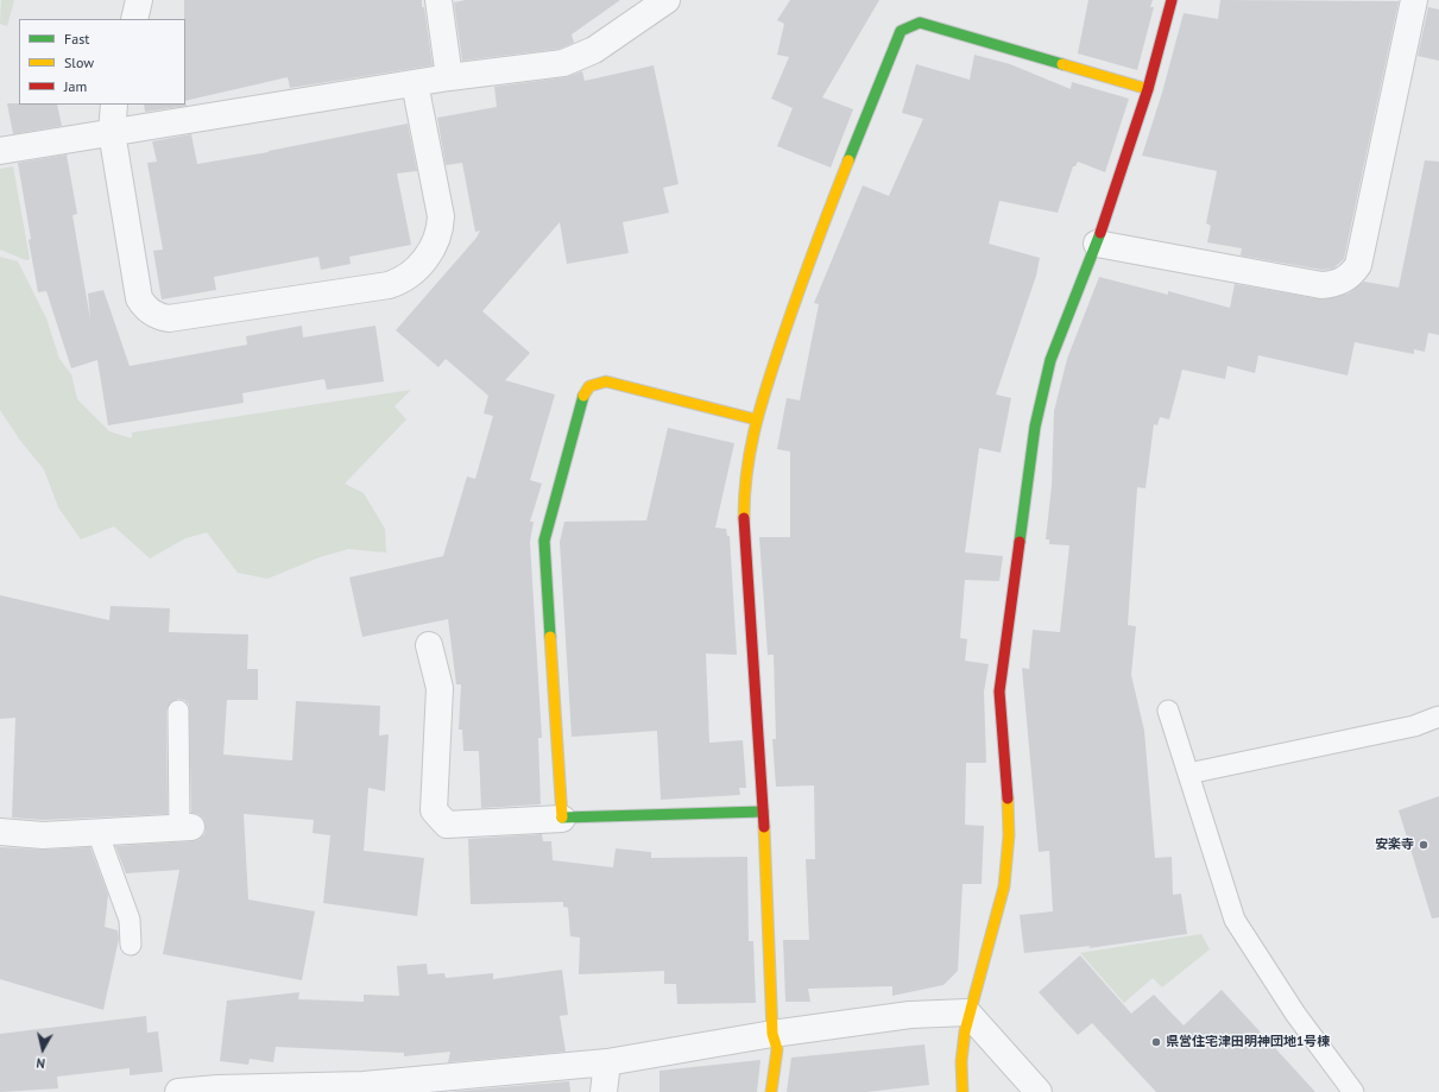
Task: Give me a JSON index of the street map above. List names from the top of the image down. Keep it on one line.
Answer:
{"places":["安楽寺","県営住宅津田明神団地1号棟"],"legend":["Fast","Slow","Jam"],"north":"bottom"}
